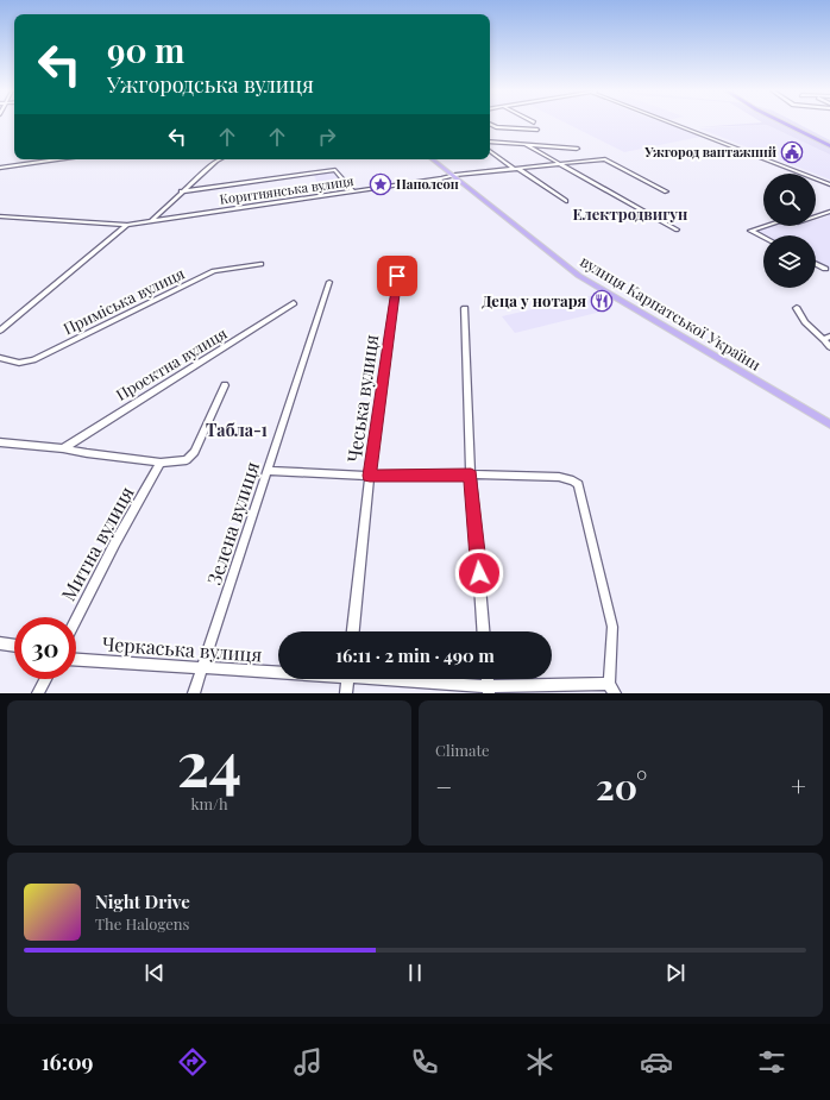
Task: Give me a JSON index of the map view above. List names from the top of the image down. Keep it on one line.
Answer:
{"streets":{"main road":["вулиця Карпатської України"],"street":["Коритнянська вулиця","Приміська вулиця","Проектна вулиця","Чеська вулиця","Зелена вулиця","Митна вулиця","Черкаська вулиця"]},"crossings":[["Коритнянська вулиця","вулиця Карпатської України"],["Зелена вулиця","Черкаська вулиця"]],"districts":["Електродвигун","Табла-1"],"places":{"public building":["Ужгород вантажний"],"place":["Наполеон"],"restaurant":["Деца у нотаря"]},"page":{"turn":["90 m","Ужгородська вулиця"],"limit":"30","trip":"16:11 · 2 min · 490 m","tile":[["24","km/h"],"Climate"],"heat":["−","20°","+"],"song":["Night Drive","The Halogens"],"tabs":"16:09"}}
